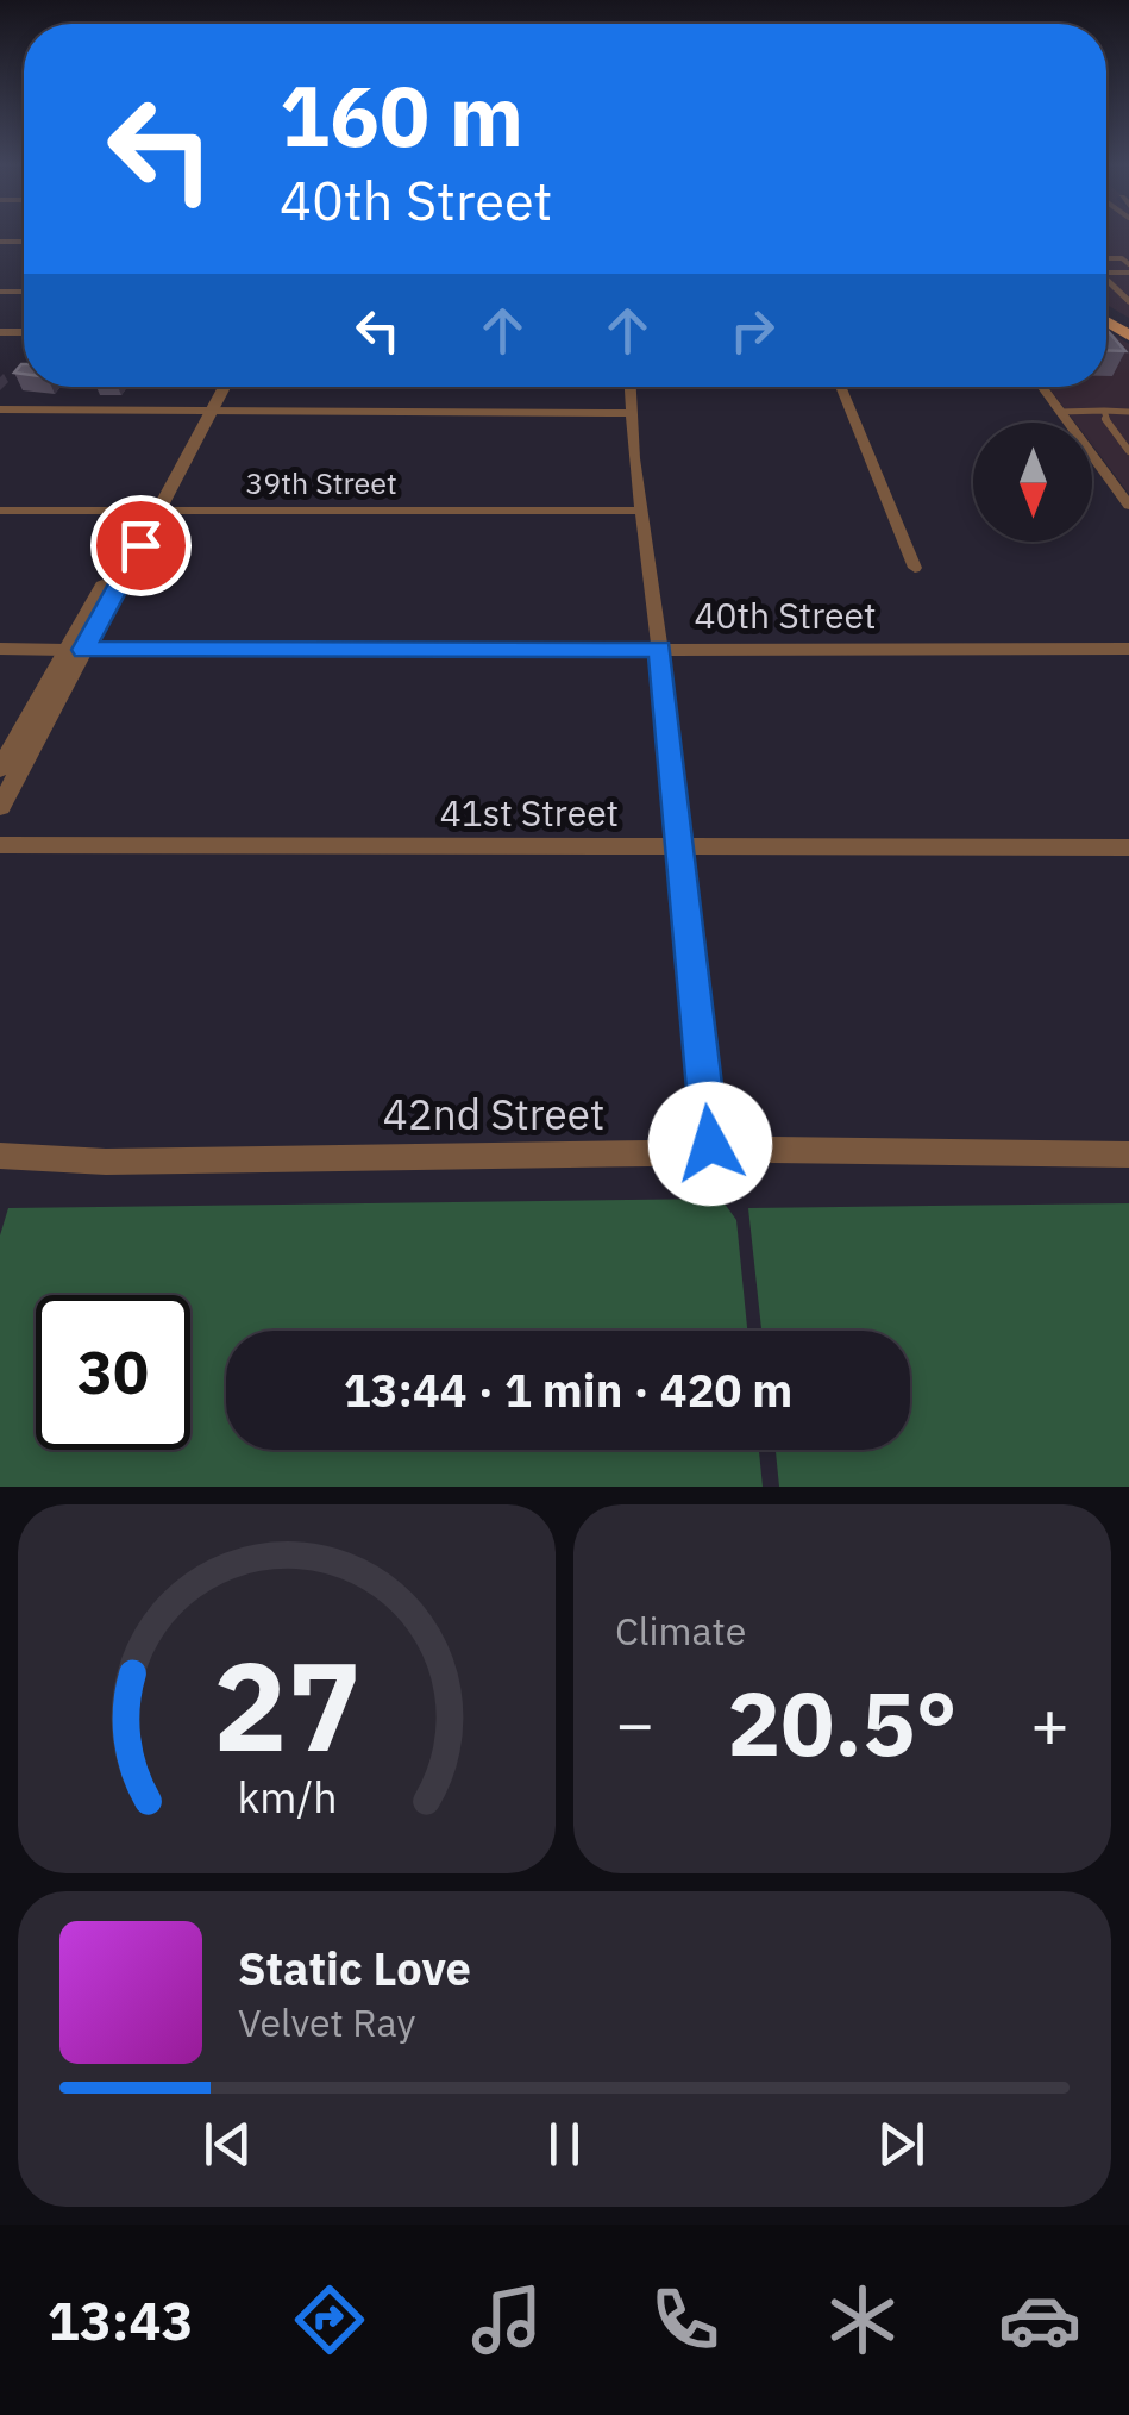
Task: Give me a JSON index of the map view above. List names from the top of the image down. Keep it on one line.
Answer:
{"streets":{"street":["39th Street","40th Street","41st Street","42nd Street"]},"north":"bottom","page":{"turn":["160 m","40th Street"],"limit":"30","trip":"13:44 · 1 min · 420 m","tile":"Climate","heat":["−","20.5°","+"],"song":["Static Love","Velvet Ray"],"tabs":"13:43","gauge":["27","km/h"]}}
